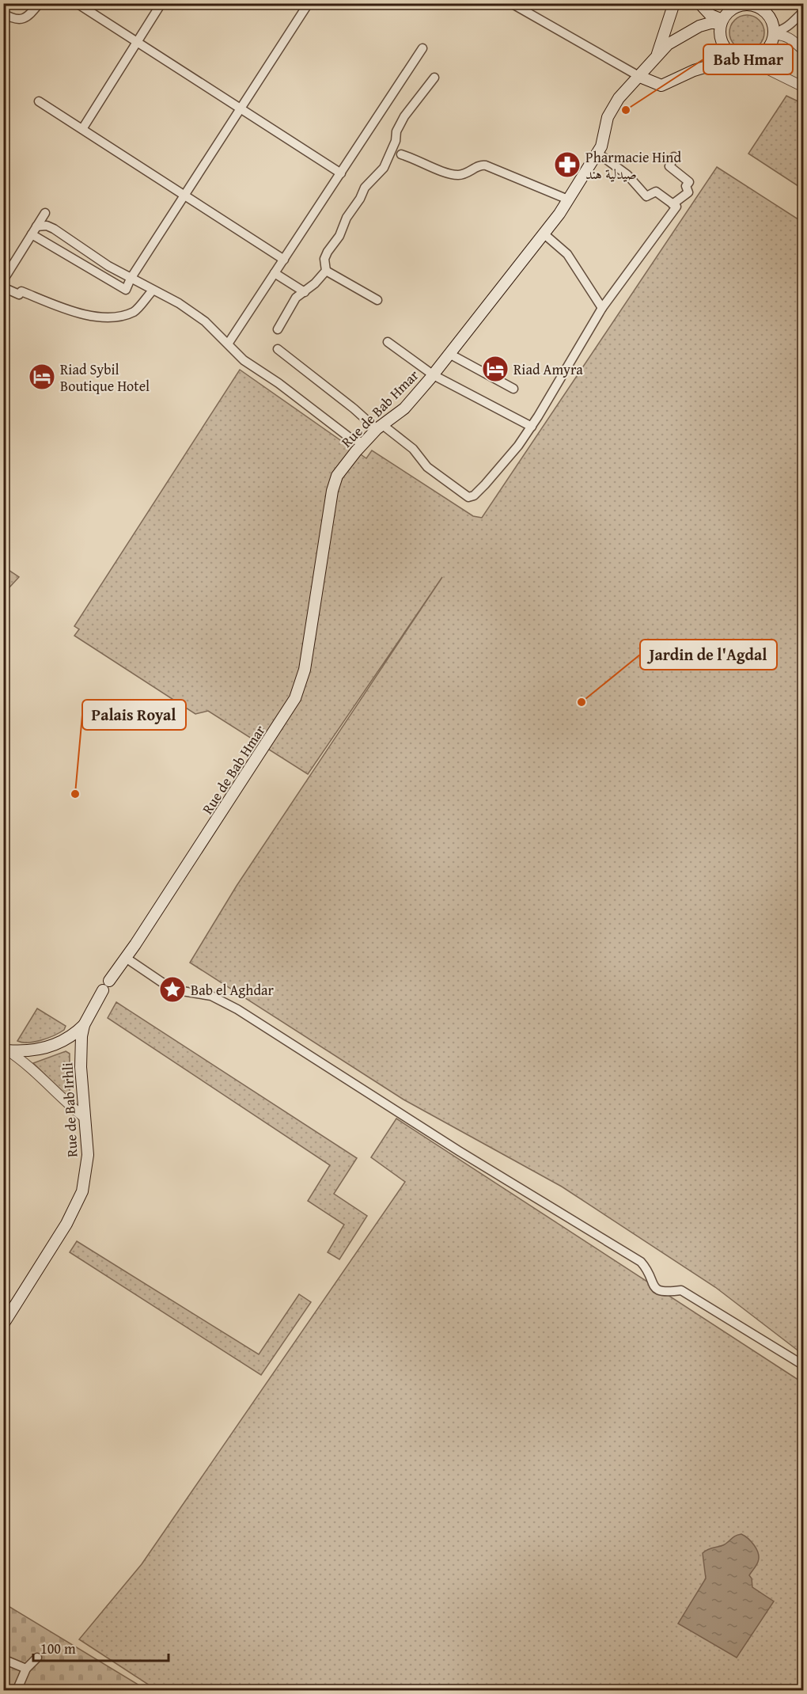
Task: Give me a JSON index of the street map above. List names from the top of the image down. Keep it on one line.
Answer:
{"streets":{"main road":["Rue de Bab Hmar","Rue de Bab Irhli"]},"crossings":[["Rue de Bab Hmar","Rue de Bab Irhli"]],"places":{"other":["Bab Hmar","Jardin de l'Agdal","Palais Royal"],"pharmacy":["Pharmacie Hind صيدلية هند"],"hotel":["Riad Amyra","Riad Sybil Boutique Hotel"],"place":["Bab el Aghdar"]},"scale_bar":"100 m"}
